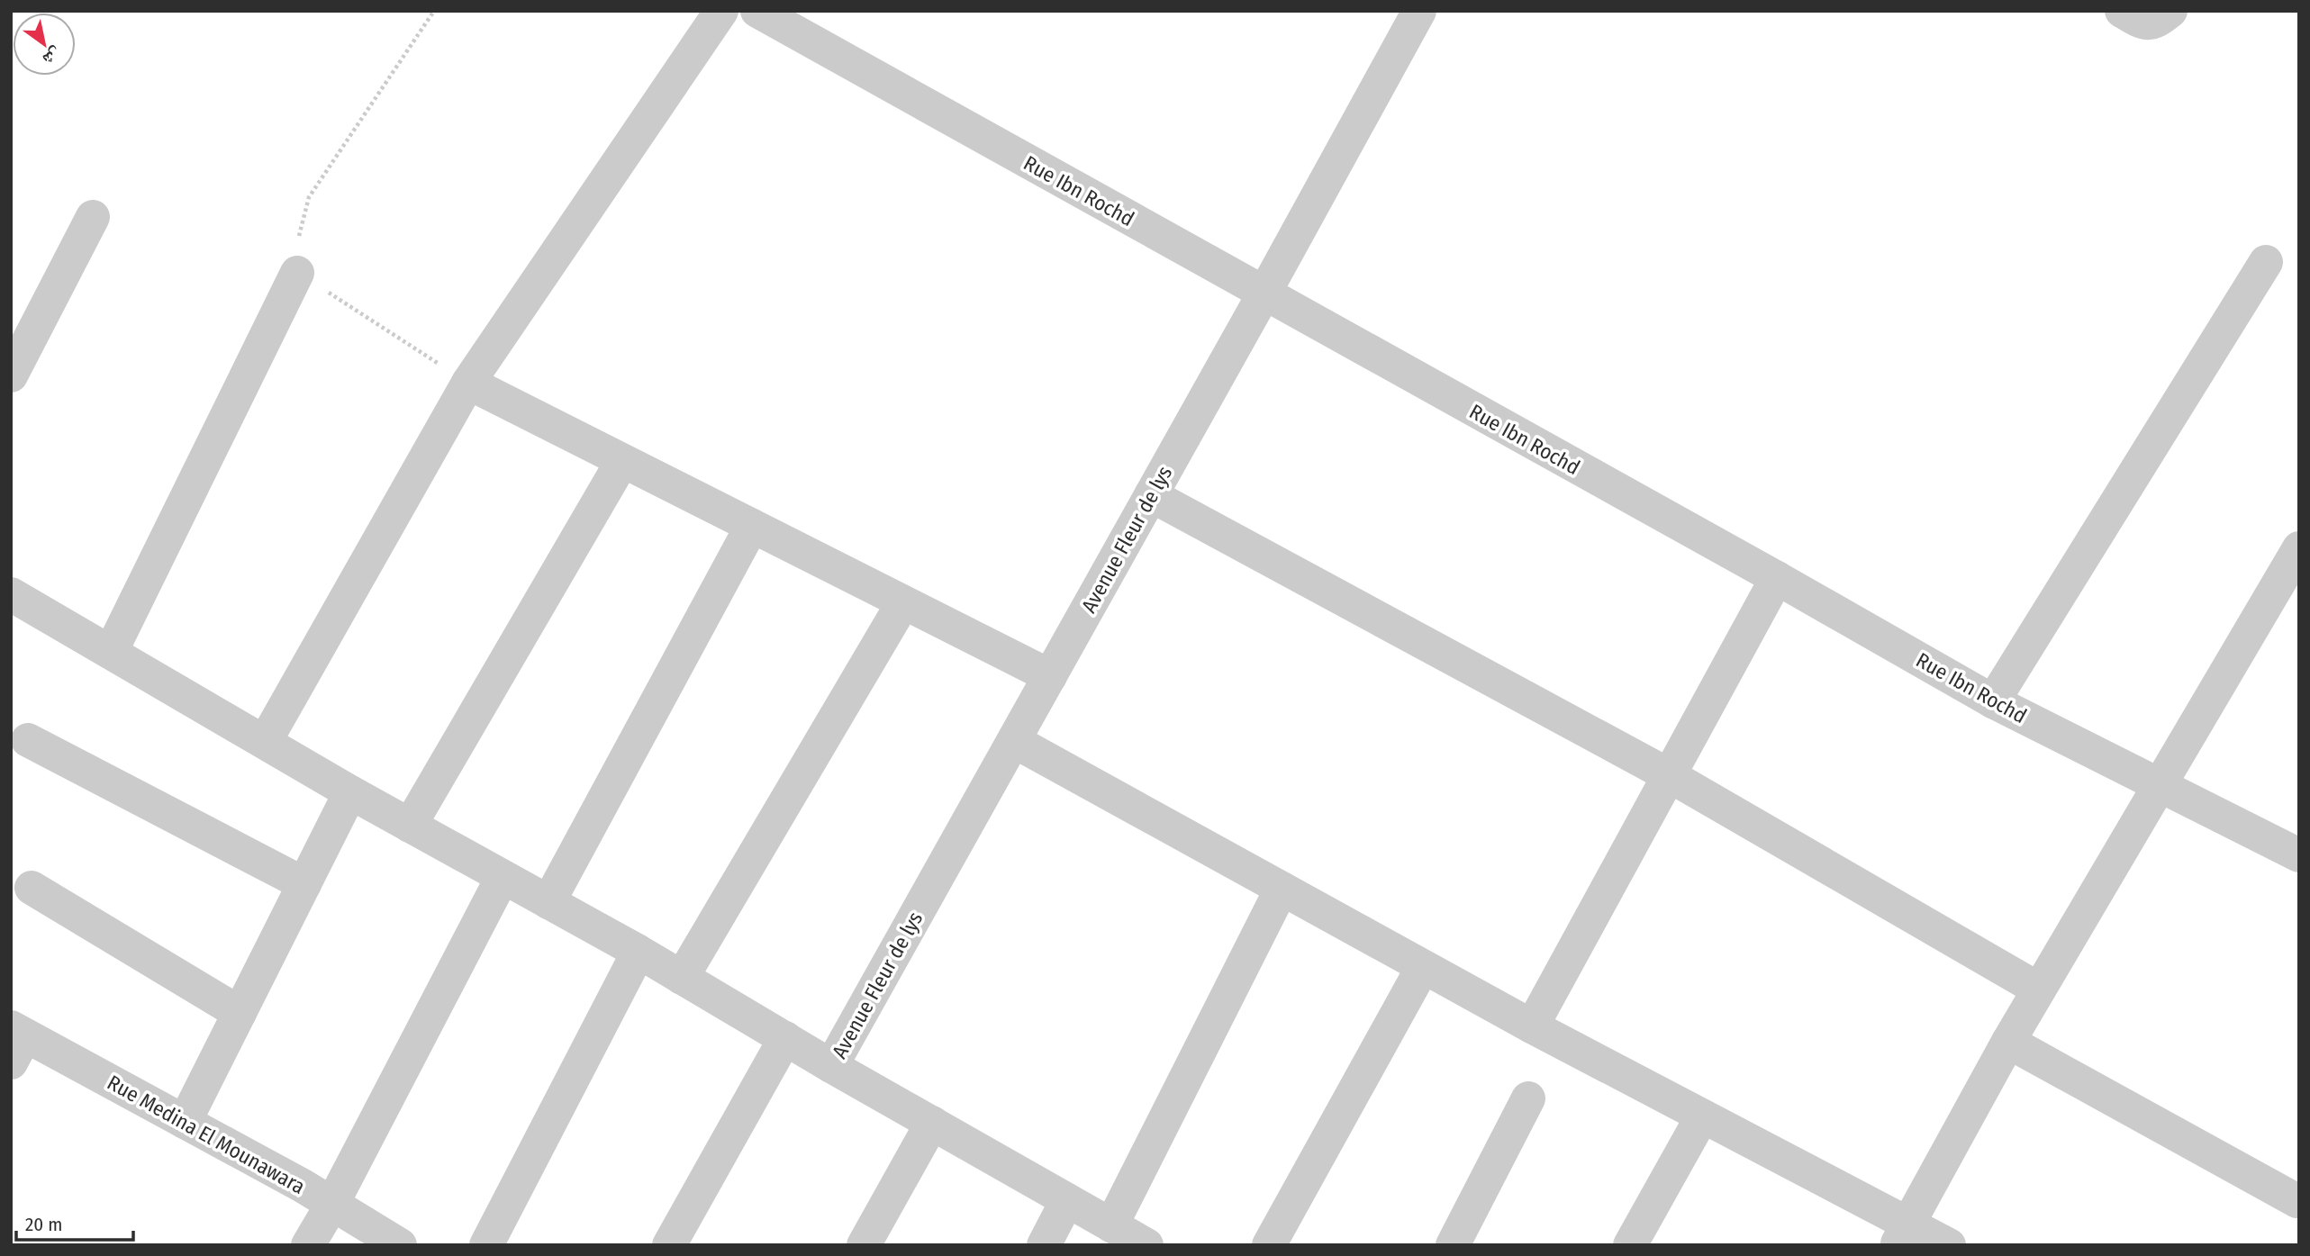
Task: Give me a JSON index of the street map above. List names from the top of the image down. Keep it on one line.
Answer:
{"streets":{"street":["Rue Ibn Rochd","Avenue Fleur de lys","Rue Medina El Mounawara"]},"crossings":[["Rue Ibn Rochd","Avenue Fleur de lys"]],"scale_bar":"20 m","north":"bottom right"}
